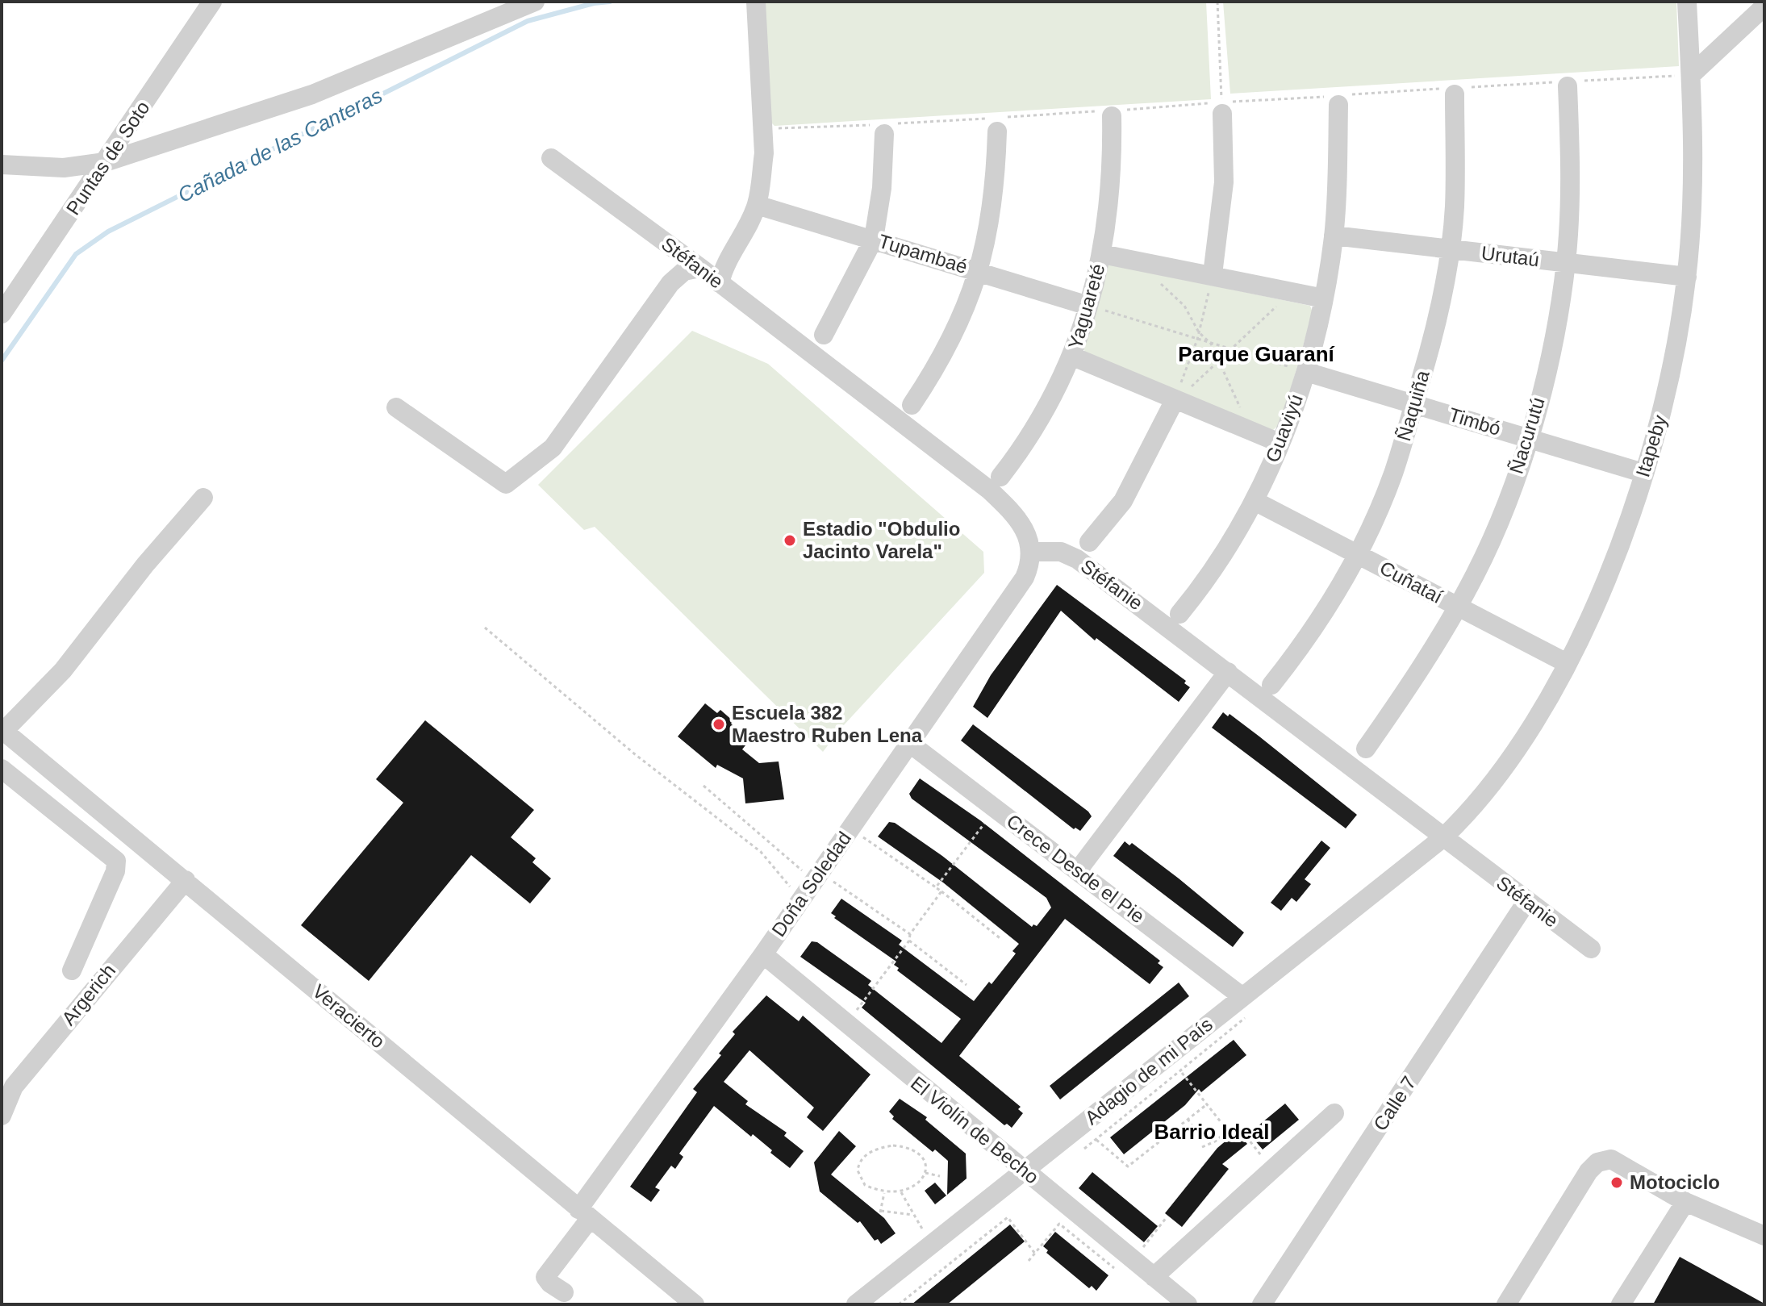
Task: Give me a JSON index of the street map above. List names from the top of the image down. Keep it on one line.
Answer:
{"streets":{"street":["Puntas de Soto","Tupambaé","Urutaú","Stéfanie","Yaguareté","Ñaquiña","Timbó","Guaviyú","Ñacurutú","Itapeby","Cuñataí","Crece Desde el Pie","Doña Soledad","Argerich","Veracierto","Adagio de mi País","Calle 7","El Violín de Becho"]},"crossings":[["Tupambaé","Yaguareté"],["Urutaú","Ñaquiña"],["Urutaú","Guaviyú"],["Urutaú","Ñacurutú"],["Urutaú","Itapeby"],["Stéfanie","Itapeby"],["Stéfanie","Doña Soledad"],["Stéfanie","Adagio de mi País"],["Stéfanie","Calle 7"],["Ñaquiña","Timbó"],["Ñaquiña","Cuñataí"],["Timbó","Guaviyú"],["Timbó","Ñacurutú"],["Timbó","Itapeby"],["Guaviyú","Cuñataí"],["Ñacurutú","Cuñataí"],["Itapeby","Cuñataí"],["Itapeby","Adagio de mi País"],["Crece Desde el Pie","Doña Soledad"],["Crece Desde el Pie","Adagio de mi País"],["Doña Soledad","Veracierto"],["Doña Soledad","El Violín de Becho"],["Argerich","Veracierto"],["Adagio de mi País","El Violín de Becho"]],"districts":["Parque Guaraní","Barrio Ideal"],"water":["Cañada de las Canteras"],"places":["Estadio \"Obdulio Jacinto Varela\"","Escuela 382 Maestro Ruben Lena","Motociclo"]}
